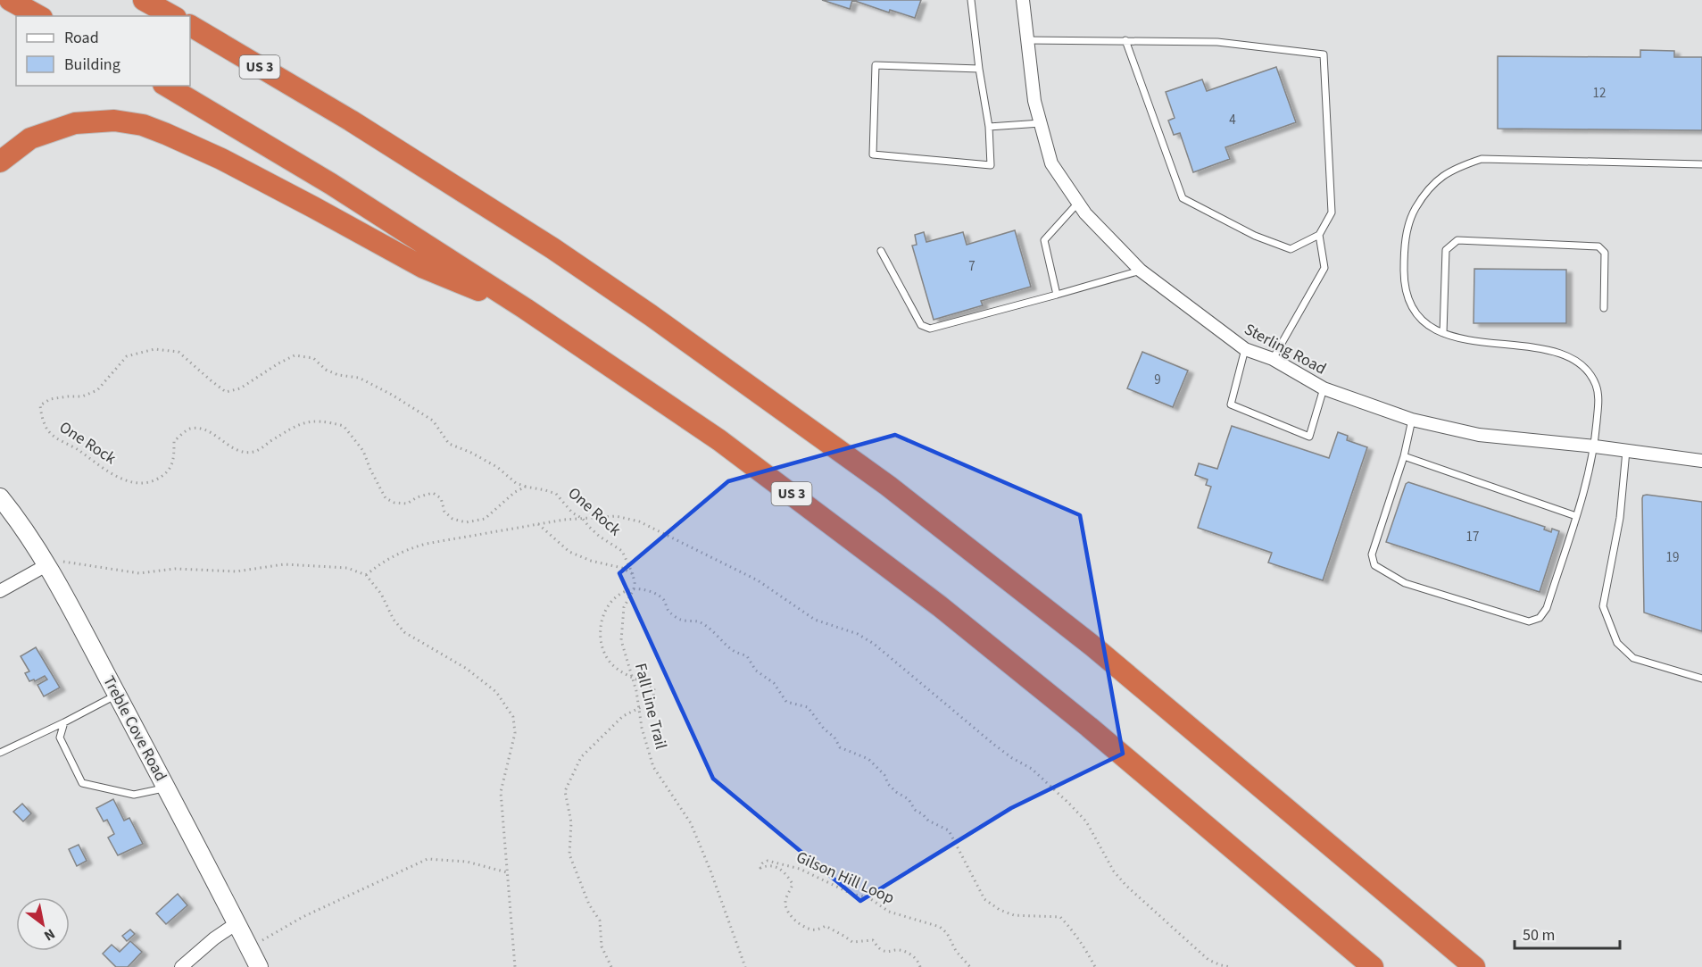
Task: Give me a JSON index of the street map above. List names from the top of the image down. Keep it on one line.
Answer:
{"streets":{"highway":["US 3"],"main road":["Treble Cove Road"],"street":["Sterling Road"],"path":["One Rock","Fall Line Trail","Gilson Hill Loop"]},"crossings":[["One Rock","Fall Line Trail"]],"house_numbers":["12","4","7","9","17","19"],"legend":["Road","Building"],"scale_bar":"50 m","north":"bottom right"}
